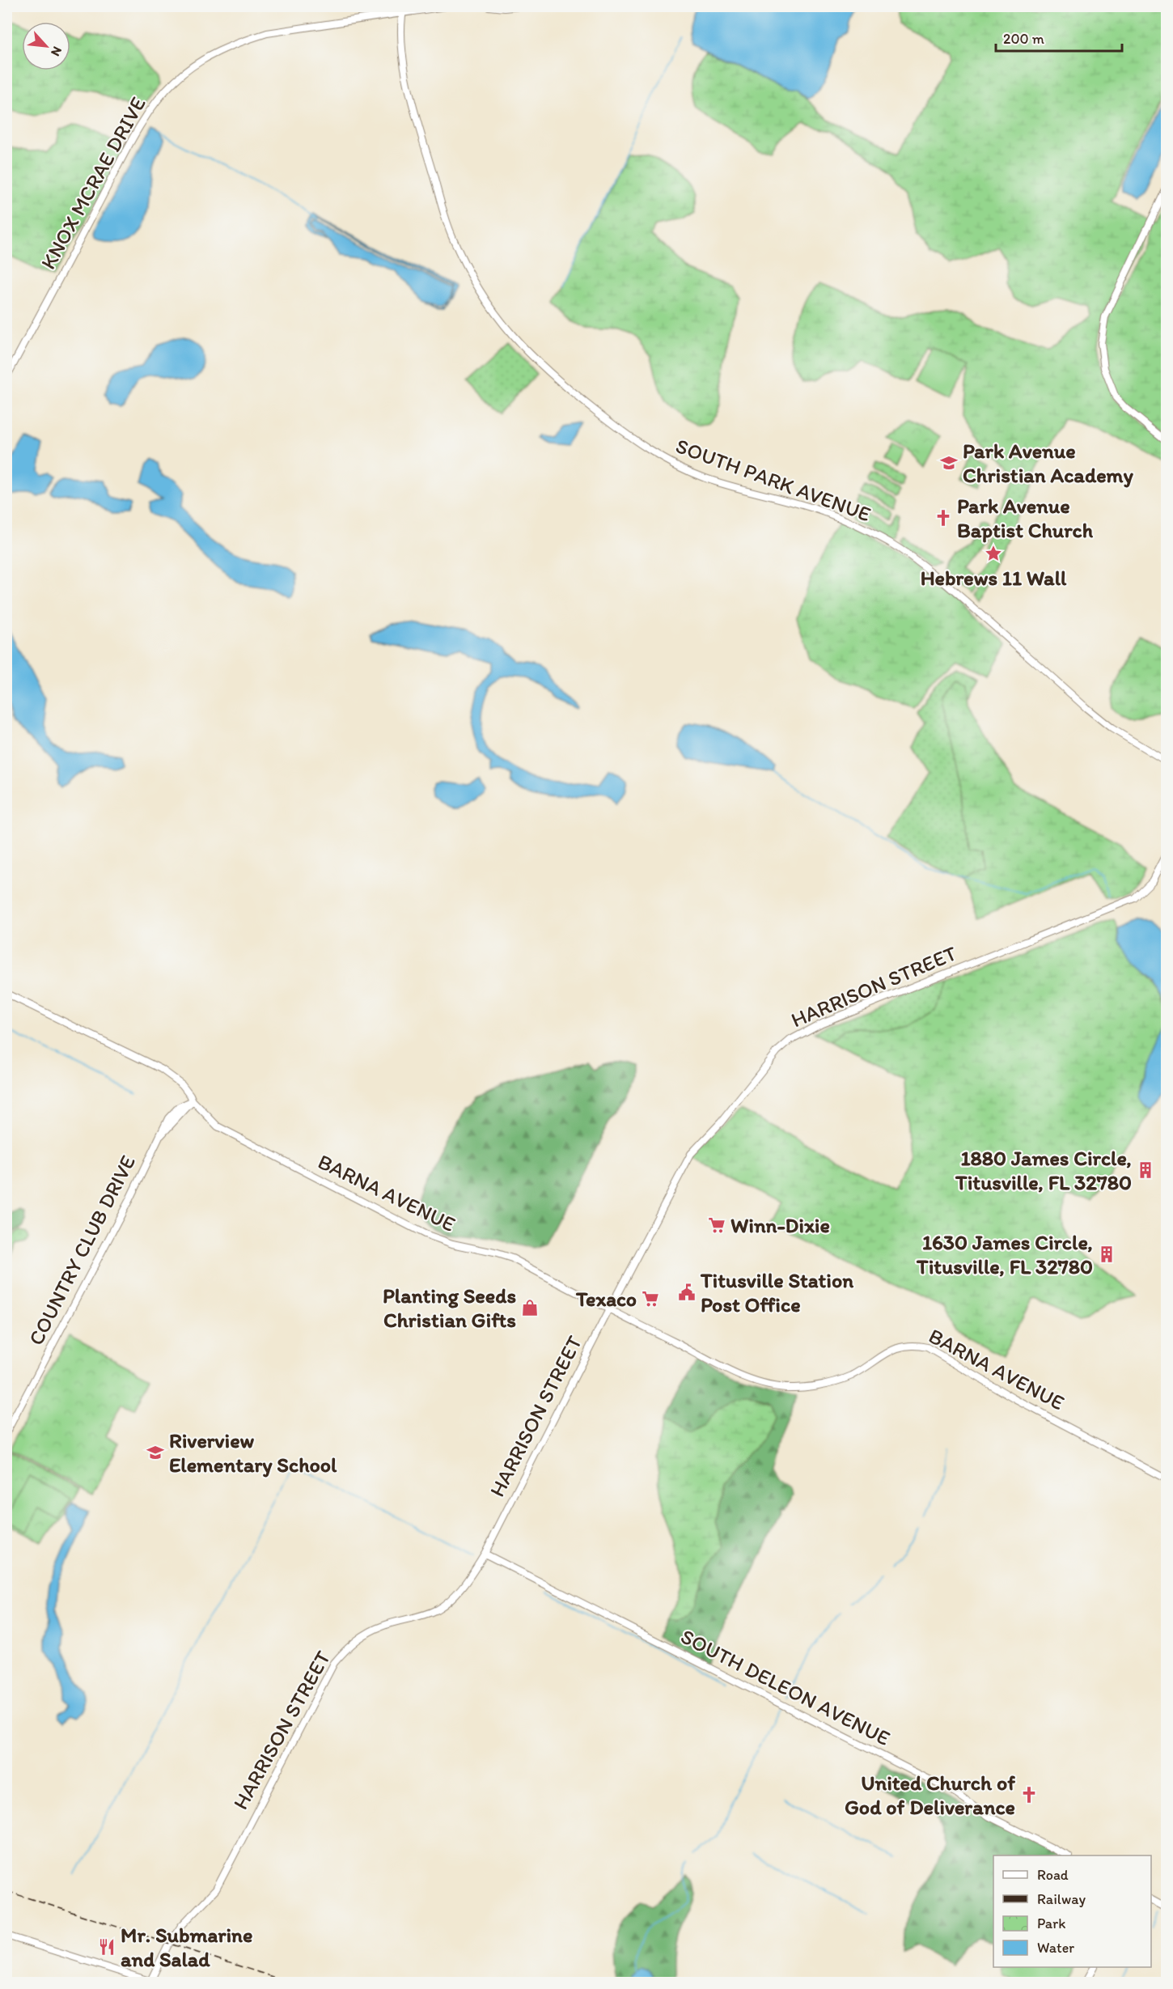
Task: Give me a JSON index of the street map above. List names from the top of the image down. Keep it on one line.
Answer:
{"streets":{"street":["KNOX MCRAE DRIVE","SOUTH PARK AVENUE","HARRISON STREET","BARNA AVENUE","COUNTRY CLUB DRIVE","SOUTH DELEON AVENUE"]},"crossings":[["KNOX MCRAE DRIVE","SOUTH PARK AVENUE"],["HARRISON STREET","BARNA AVENUE"],["HARRISON STREET","SOUTH DELEON AVENUE"],["BARNA AVENUE","COUNTRY CLUB DRIVE"]],"places":{"school or university":["Park Avenue Christian Academy","Riverview Elementary School"],"church":["Park Avenue Baptist Church","United Church of God of Deliverance"],"place":["Hebrews 11 Wall"],"building":["1880 James Circle, Titusville, FL 32780","1630 James Circle, Titusville, FL 32780"],"supermarket":["Winn-Dixie","Texaco"],"public building":["Titusville Station Post Office"],"shop":["Planting Seeds Christian Gifts"],"restaurant":["Mr. Submarine and Salad"]},"legend":["Road","Railway","Park","Water"],"scale_bar":"200 m","north":"bottom right"}
